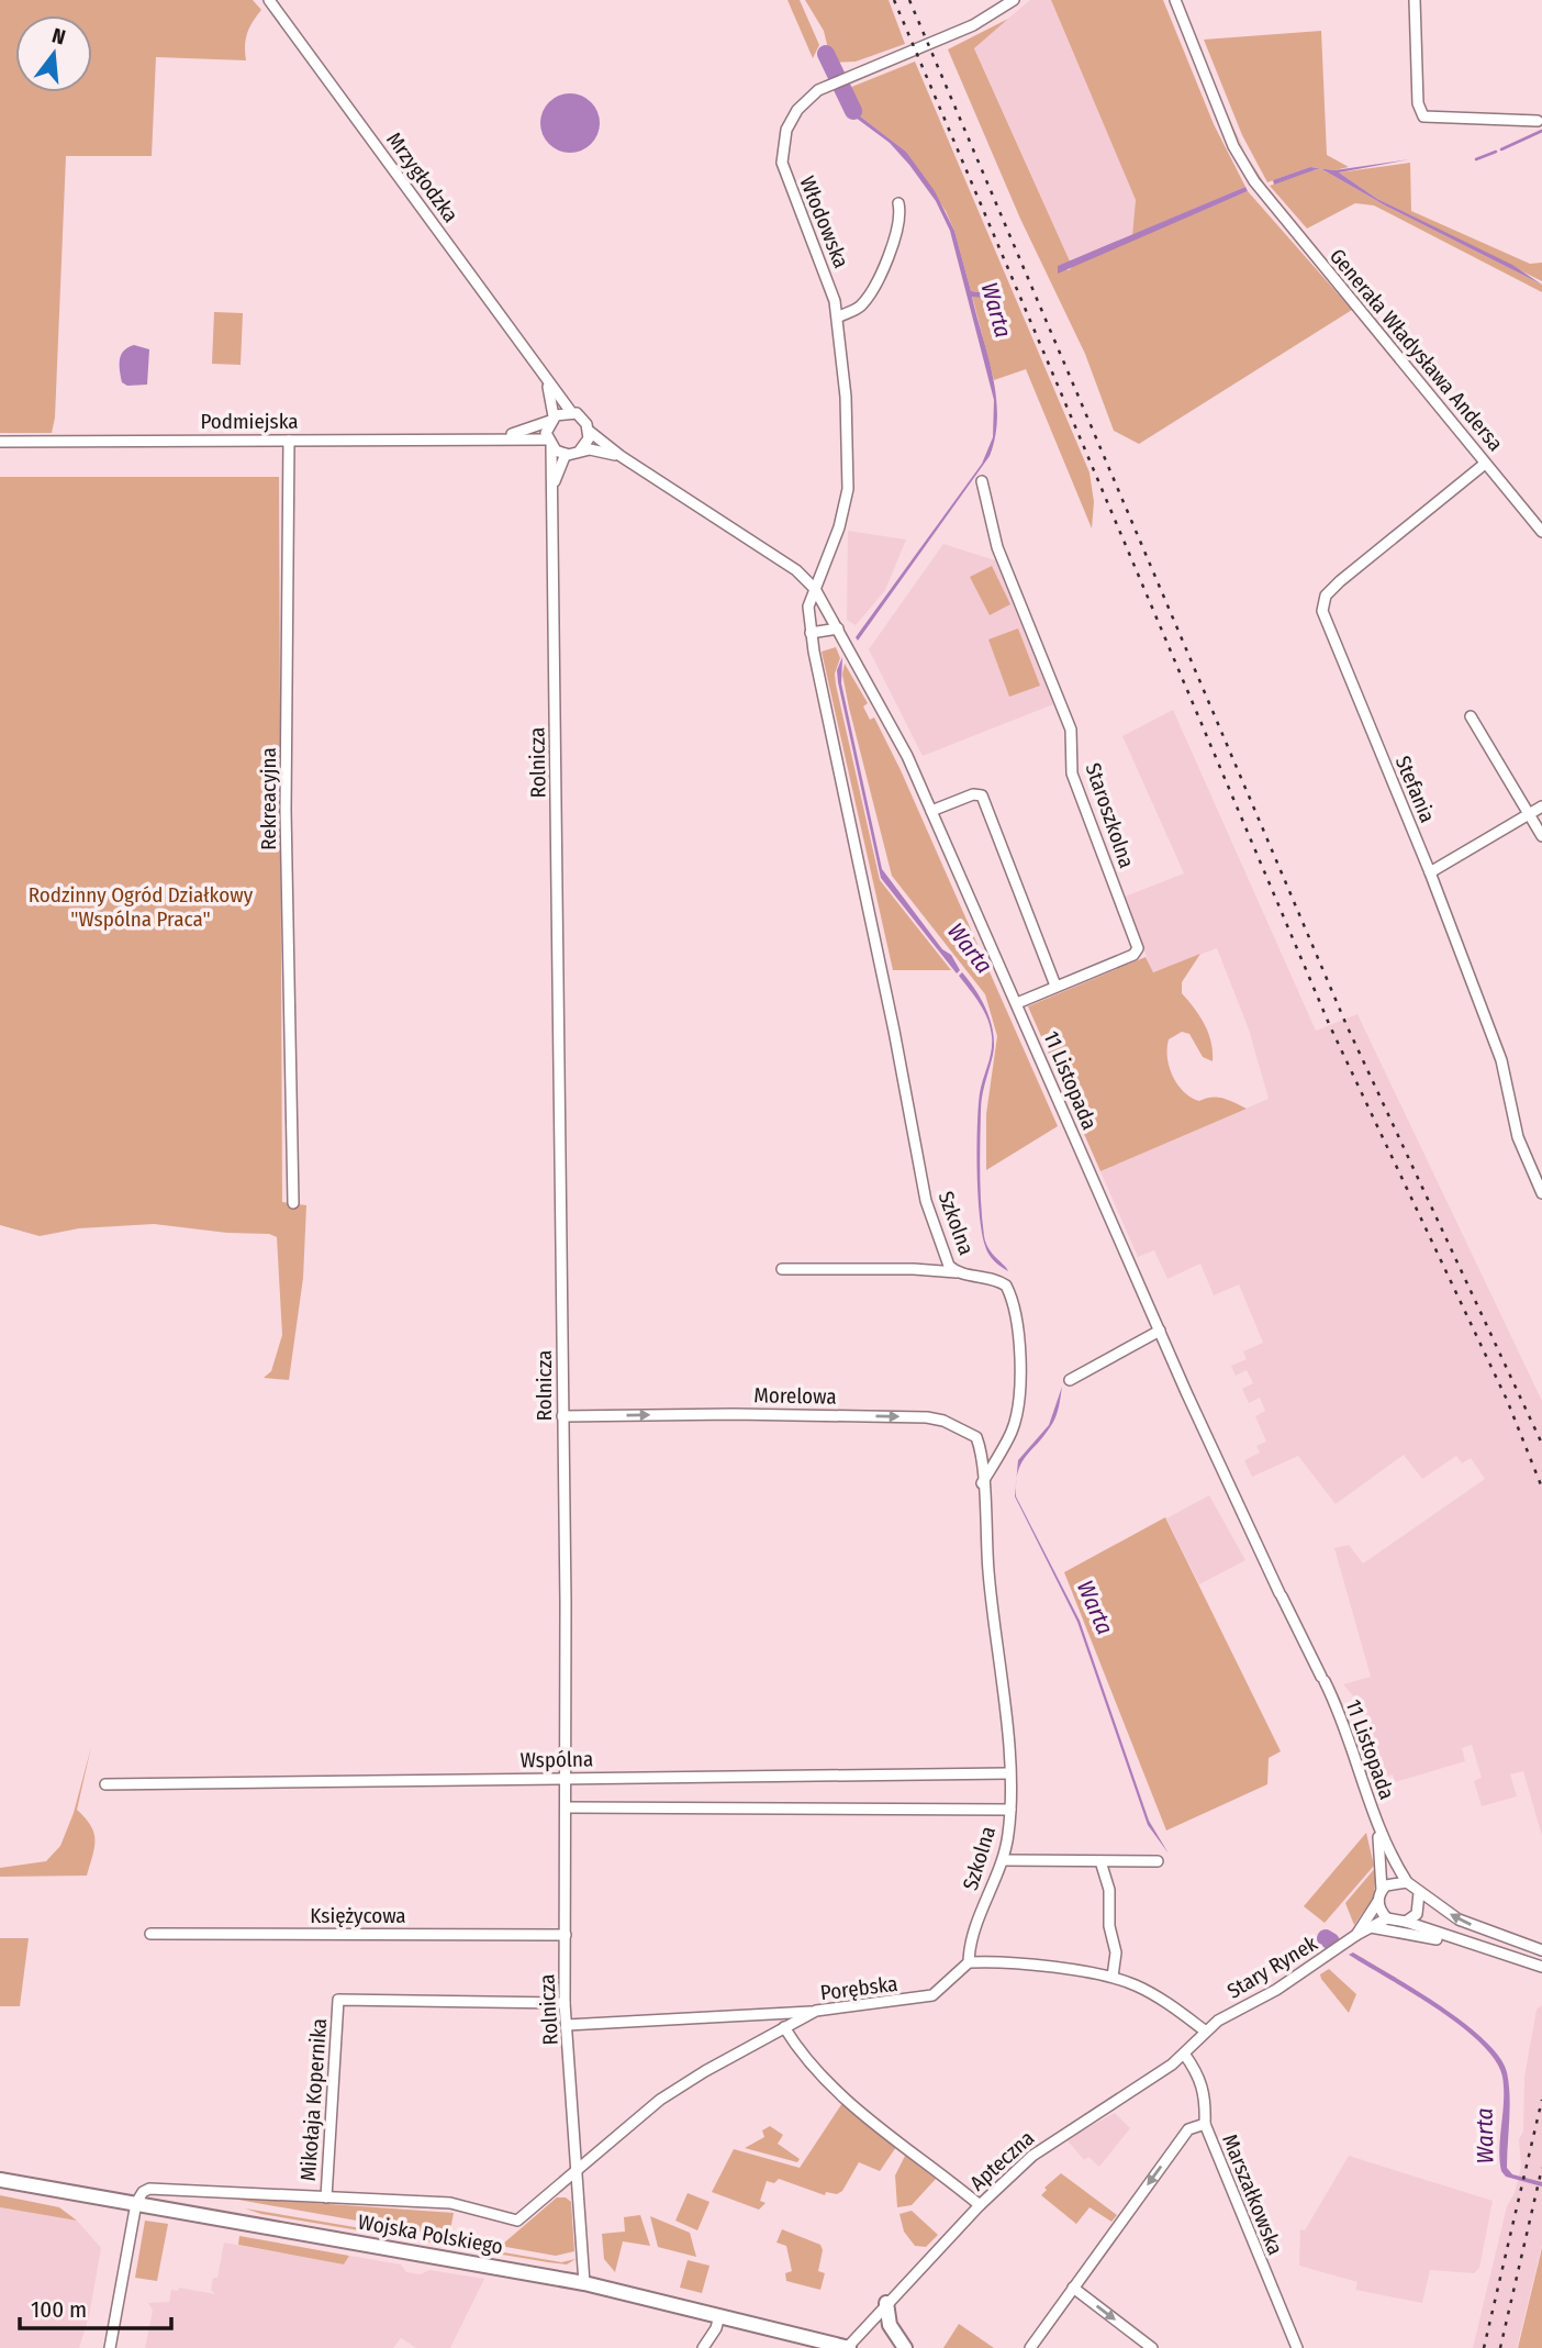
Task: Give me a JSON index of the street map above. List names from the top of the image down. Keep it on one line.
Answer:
{"streets":{"main road":["Wojska Polskiego"],"street":["Mrzygłodzka","Włodowska","Generała Władysława Andersa","Podmiejska","Rolnicza","Stefania","Rekreacyjna","Staroszkolna","11 Listopada","Szkolna","Morelowa","Wspólna","Księżycowa","Stary Rynek","Porębska","Mikołaja Kopernika","Apteczna","Marszałkowska"]},"crossings":[["Mrzygłodzka","Podmiejska"],["Mrzygłodzka","Rolnicza"],["Włodowska","11 Listopada"],["Włodowska","Szkolna"],["Generała Władysława Andersa","Stefania"],["Podmiejska","Rolnicza"],["Podmiejska","Rekreacyjna"],["Rolnicza","Morelowa"],["Rolnicza","Wspólna"],["Rolnicza","Księżycowa"],["Rolnicza","Porębska"],["Rolnicza","Mikołaja Kopernika"],["Rolnicza","Wojska Polskiego"],["Staroszkolna","11 Listopada"],["11 Listopada","Szkolna"],["11 Listopada","Stary Rynek"],["Szkolna","Morelowa"],["Szkolna","Wspólna"],["Szkolna","Porębska"],["Stary Rynek","Apteczna"],["Porębska","Mikołaja Kopernika"],["Apteczna","Marszałkowska"],["Apteczna","Wojska Polskiego"]],"one_way":["Morelowa"],"water":["Warta"],"parks":["Rodzinny Ogród Działkowy \"Wspólna Praca\""],"scale_bar":"100 m","north":"top"}
